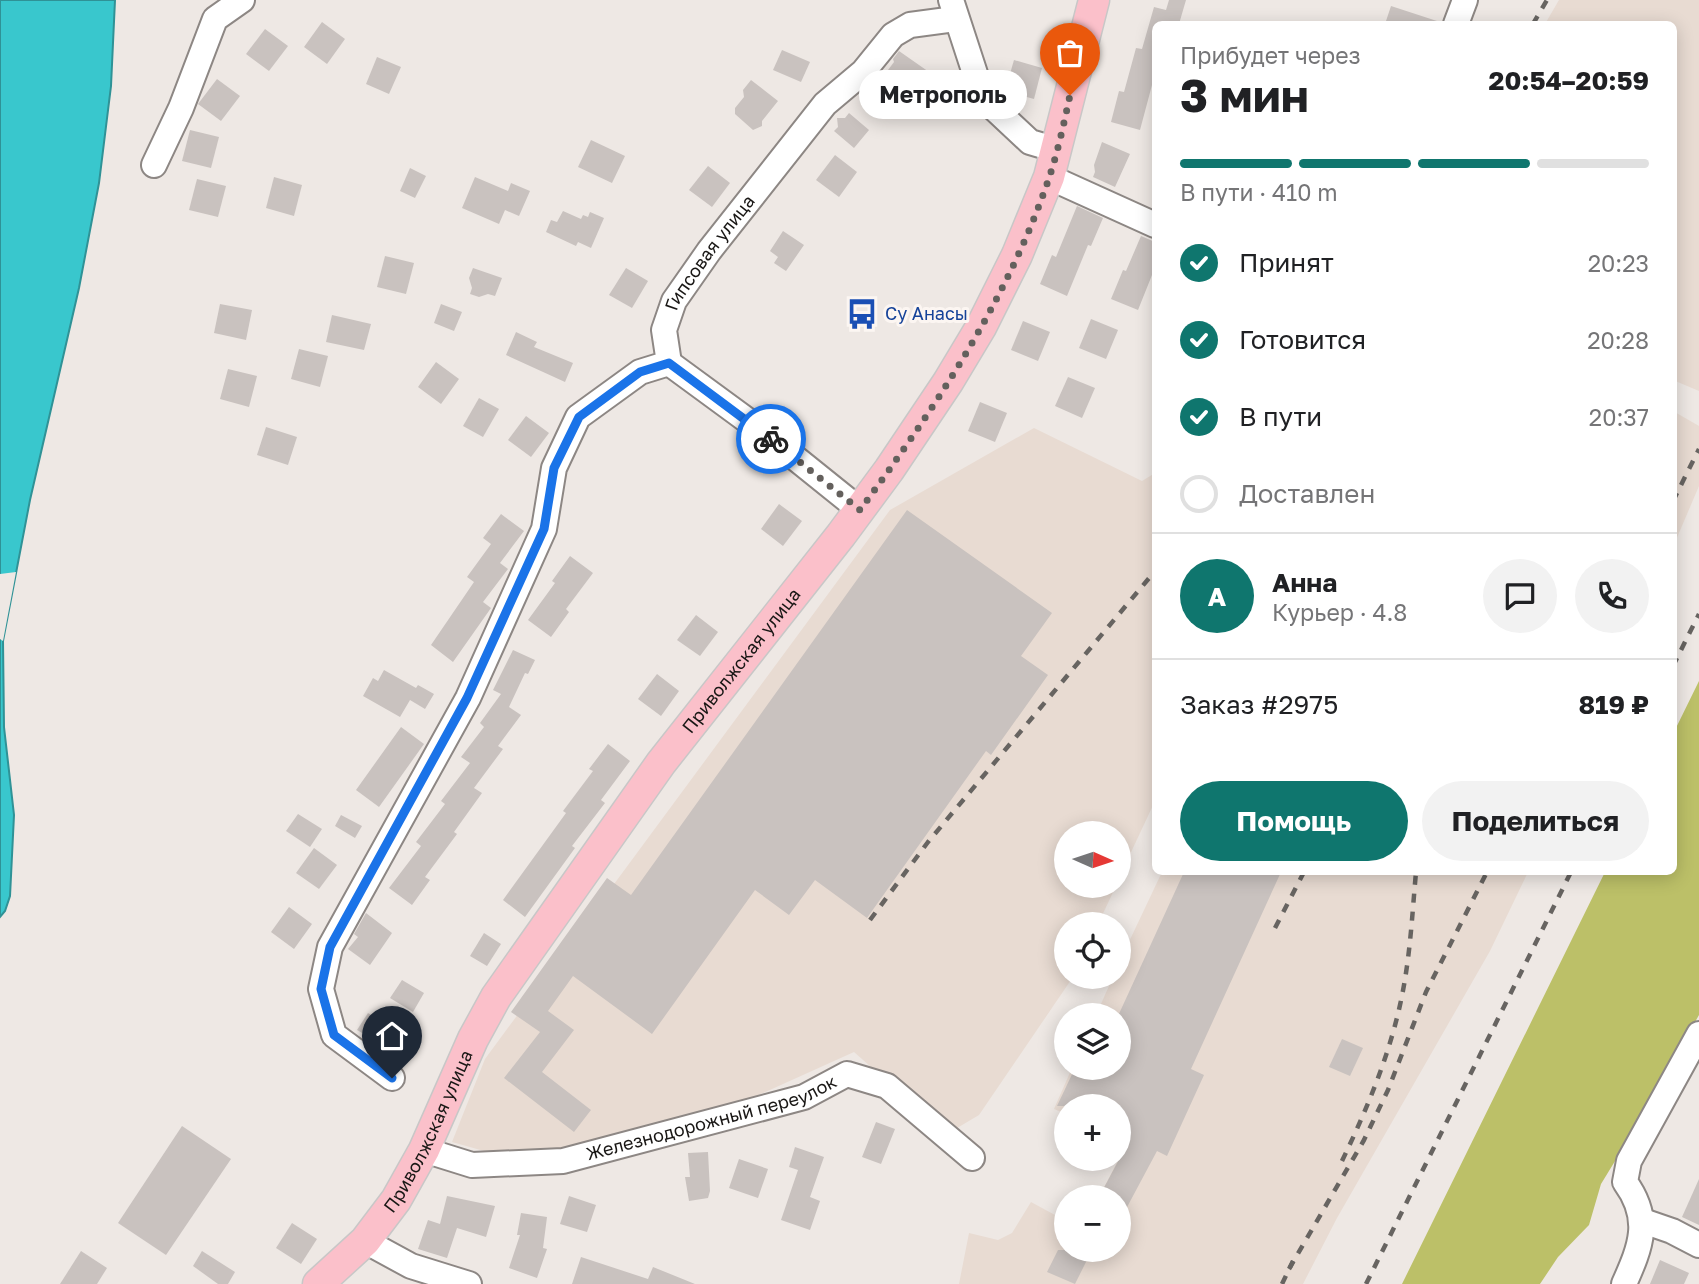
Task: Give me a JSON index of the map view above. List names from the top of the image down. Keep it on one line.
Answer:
{"streets":{"main road":["Приволжская улица"],"street":["Гипсовая улица","Железнодорожный переулок"]},"crossings":[["Приволжская улица","Железнодорожный переулок"]],"places":{"other":["Метрополь"],"bus stop":["Су Анасы"]},"north":"right","page":{"heading":["3 мин","Прибудет через","20:54–20:59"],"panel":["Анна","Курьер · 4.8","Заказ #2975","819 ₽"],"bubble":"Метрополь","bar":"В пути · 410 m","list":[["Принят","20:23"],["Готовится","20:28"],["В пути","20:37"],"Доставлен"],"round":"А","buttons":["Помощь","Поделиться"],"map_buttons":["+","−"]}}
